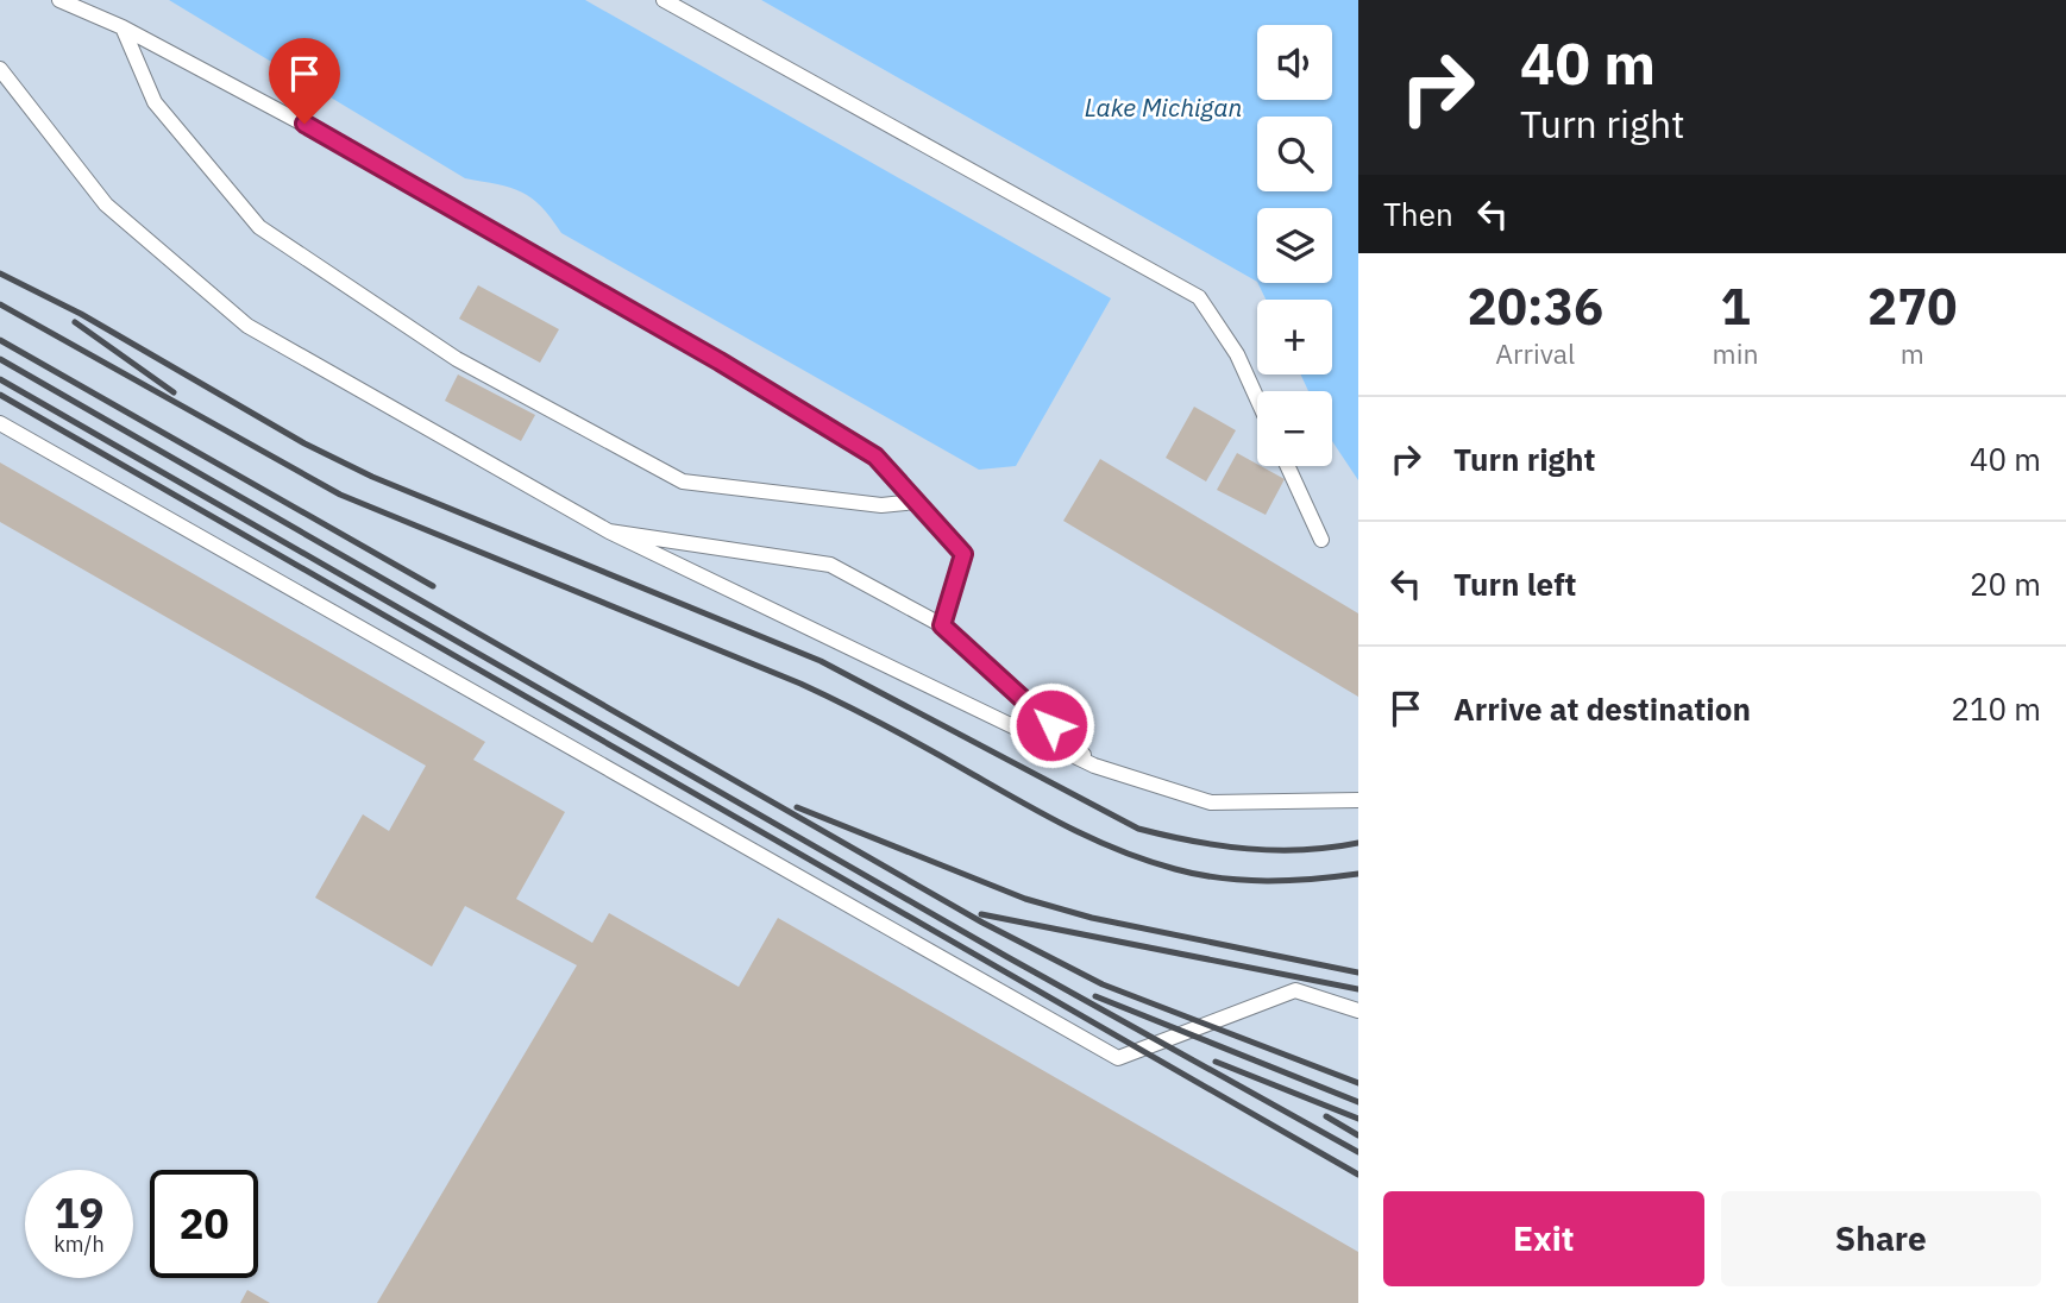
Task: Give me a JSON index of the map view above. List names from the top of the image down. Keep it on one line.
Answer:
{"water":["Lake Michigan"],"page":{"turn":["40 m","Turn right"],"map_buttons":["+","−"],"then":"Then","eta":["20:36","Arrival","1","min","270","m"],"list":[{"name":"Turn right","value":"40 m"},{"name":"Turn left","value":"20 m"},{"name":"Arrive at destination","value":"210 m"}],"speed":"19 km/h","limit":"20","buttons":["Exit","Share"]}}
